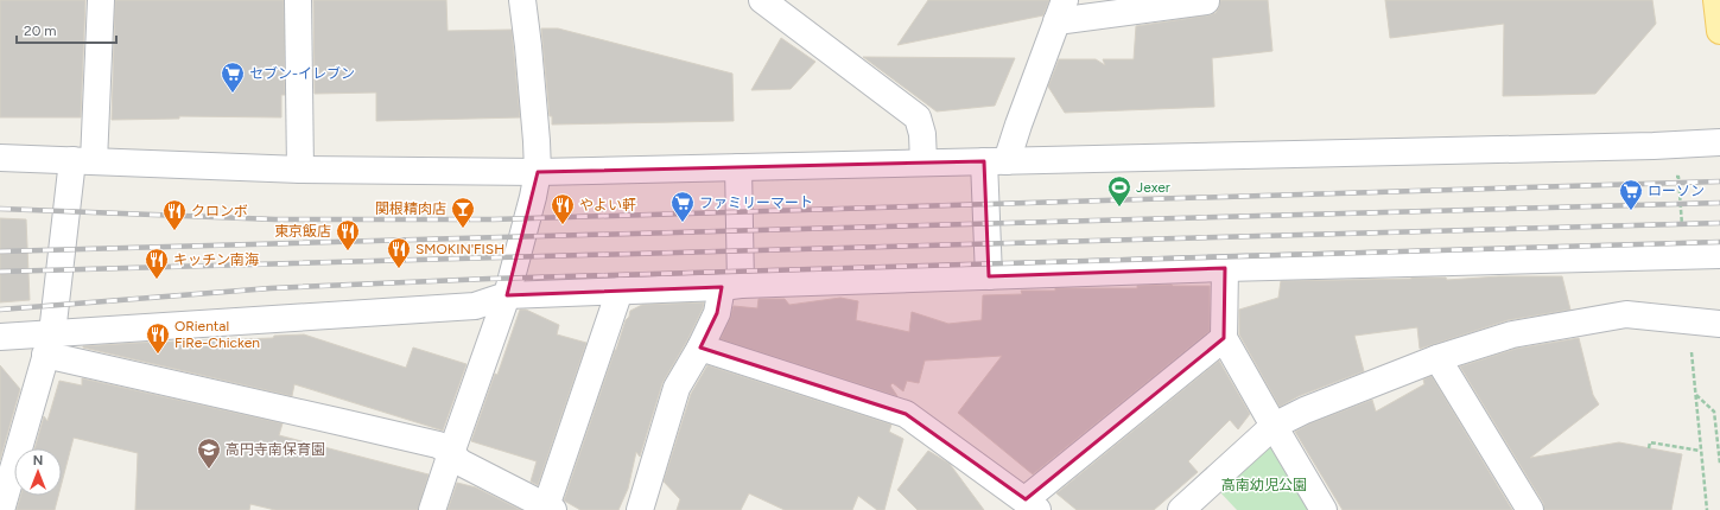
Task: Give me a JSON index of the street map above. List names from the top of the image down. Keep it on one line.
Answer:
{"parks":["高南幼児公園"],"places":{"supermarket":["セブン-イレブン","ローソン","ファミリーマート"],"sports":["Jexer"],"restaurant":["やよい軒","クロンボ","東京飯店","SMOKIN'FISH","キッチン南海","ORiental FiRe-Chicken"],"bar":["関根精肉店"],"school or university":["高円寺南保育園"]},"scale_bar":"20 m","north":"top"}
